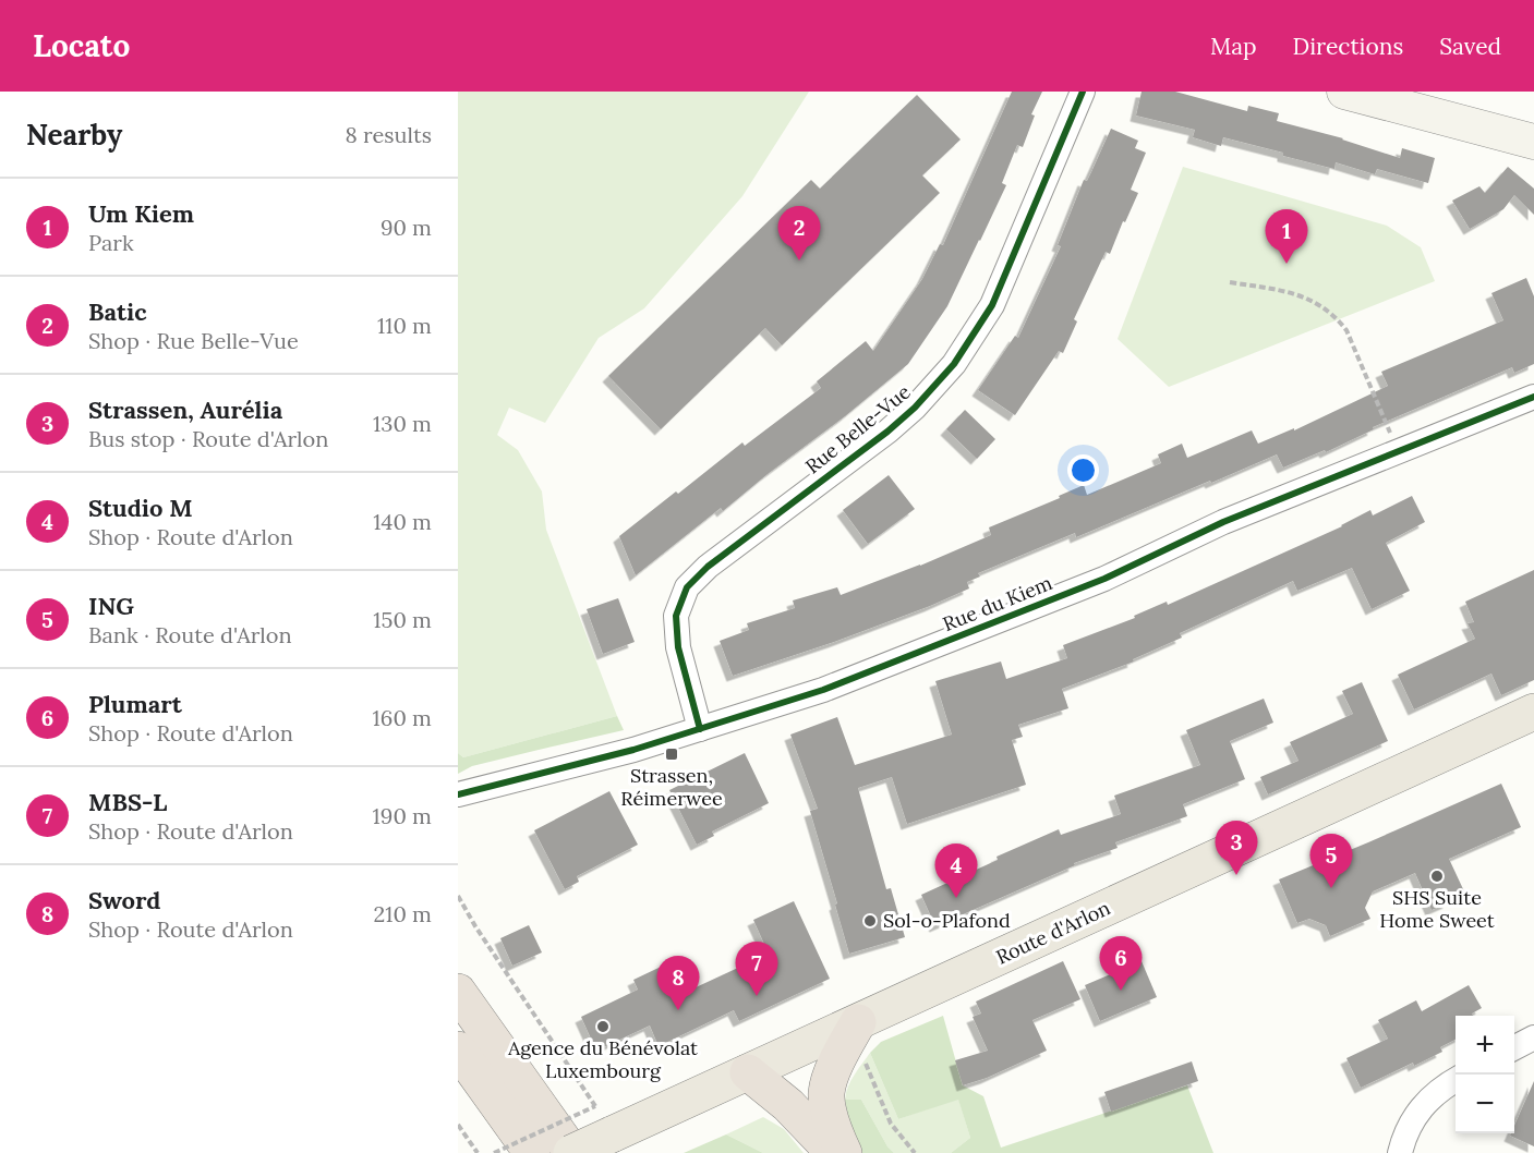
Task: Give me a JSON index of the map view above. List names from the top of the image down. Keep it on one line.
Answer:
{"streets":{"main road":["Route d'Arlon"],"street":["Rue Belle-Vue","Rue du Kiem"]},"crossings":[["Rue Belle-Vue","Rue du Kiem"]],"places":{"transit":["Strassen, Réimerwee"],"other":["SHS Suite Home Sweet","Sol-o-Plafond","Agence du Bénévolat Luxembourg"]},"page":{"header":"Locato","nav":["Map","Directions","Saved"],"heading":["Nearby","8 results"],"list":[{"mark":"1","name":"Um Kiem","note":"Park","value":"90 m"},{"mark":"2","name":"Batic","note":"Shop · Rue Belle-Vue","value":"110 m"},{"mark":"3","name":"Strassen, Aurélia","note":"Bus stop · Route d'Arlon","value":"130 m"},{"mark":"4","name":"Studio M","note":"Shop · Route d'Arlon","value":"140 m"},{"mark":"5","name":"ING","note":"Bank · Route d'Arlon","value":"150 m"},{"mark":"6","name":"Plumart","note":"Shop · Route d'Arlon","value":"160 m"},{"mark":"7","name":"MBS-L","note":"Shop · Route d'Arlon","value":"190 m"},{"mark":"8","name":"Sword","note":"Shop · Route d'Arlon","value":"210 m"}],"pins":["2","1","3","5","4","6","7","8"],"map_buttons":["+","−"]}}
